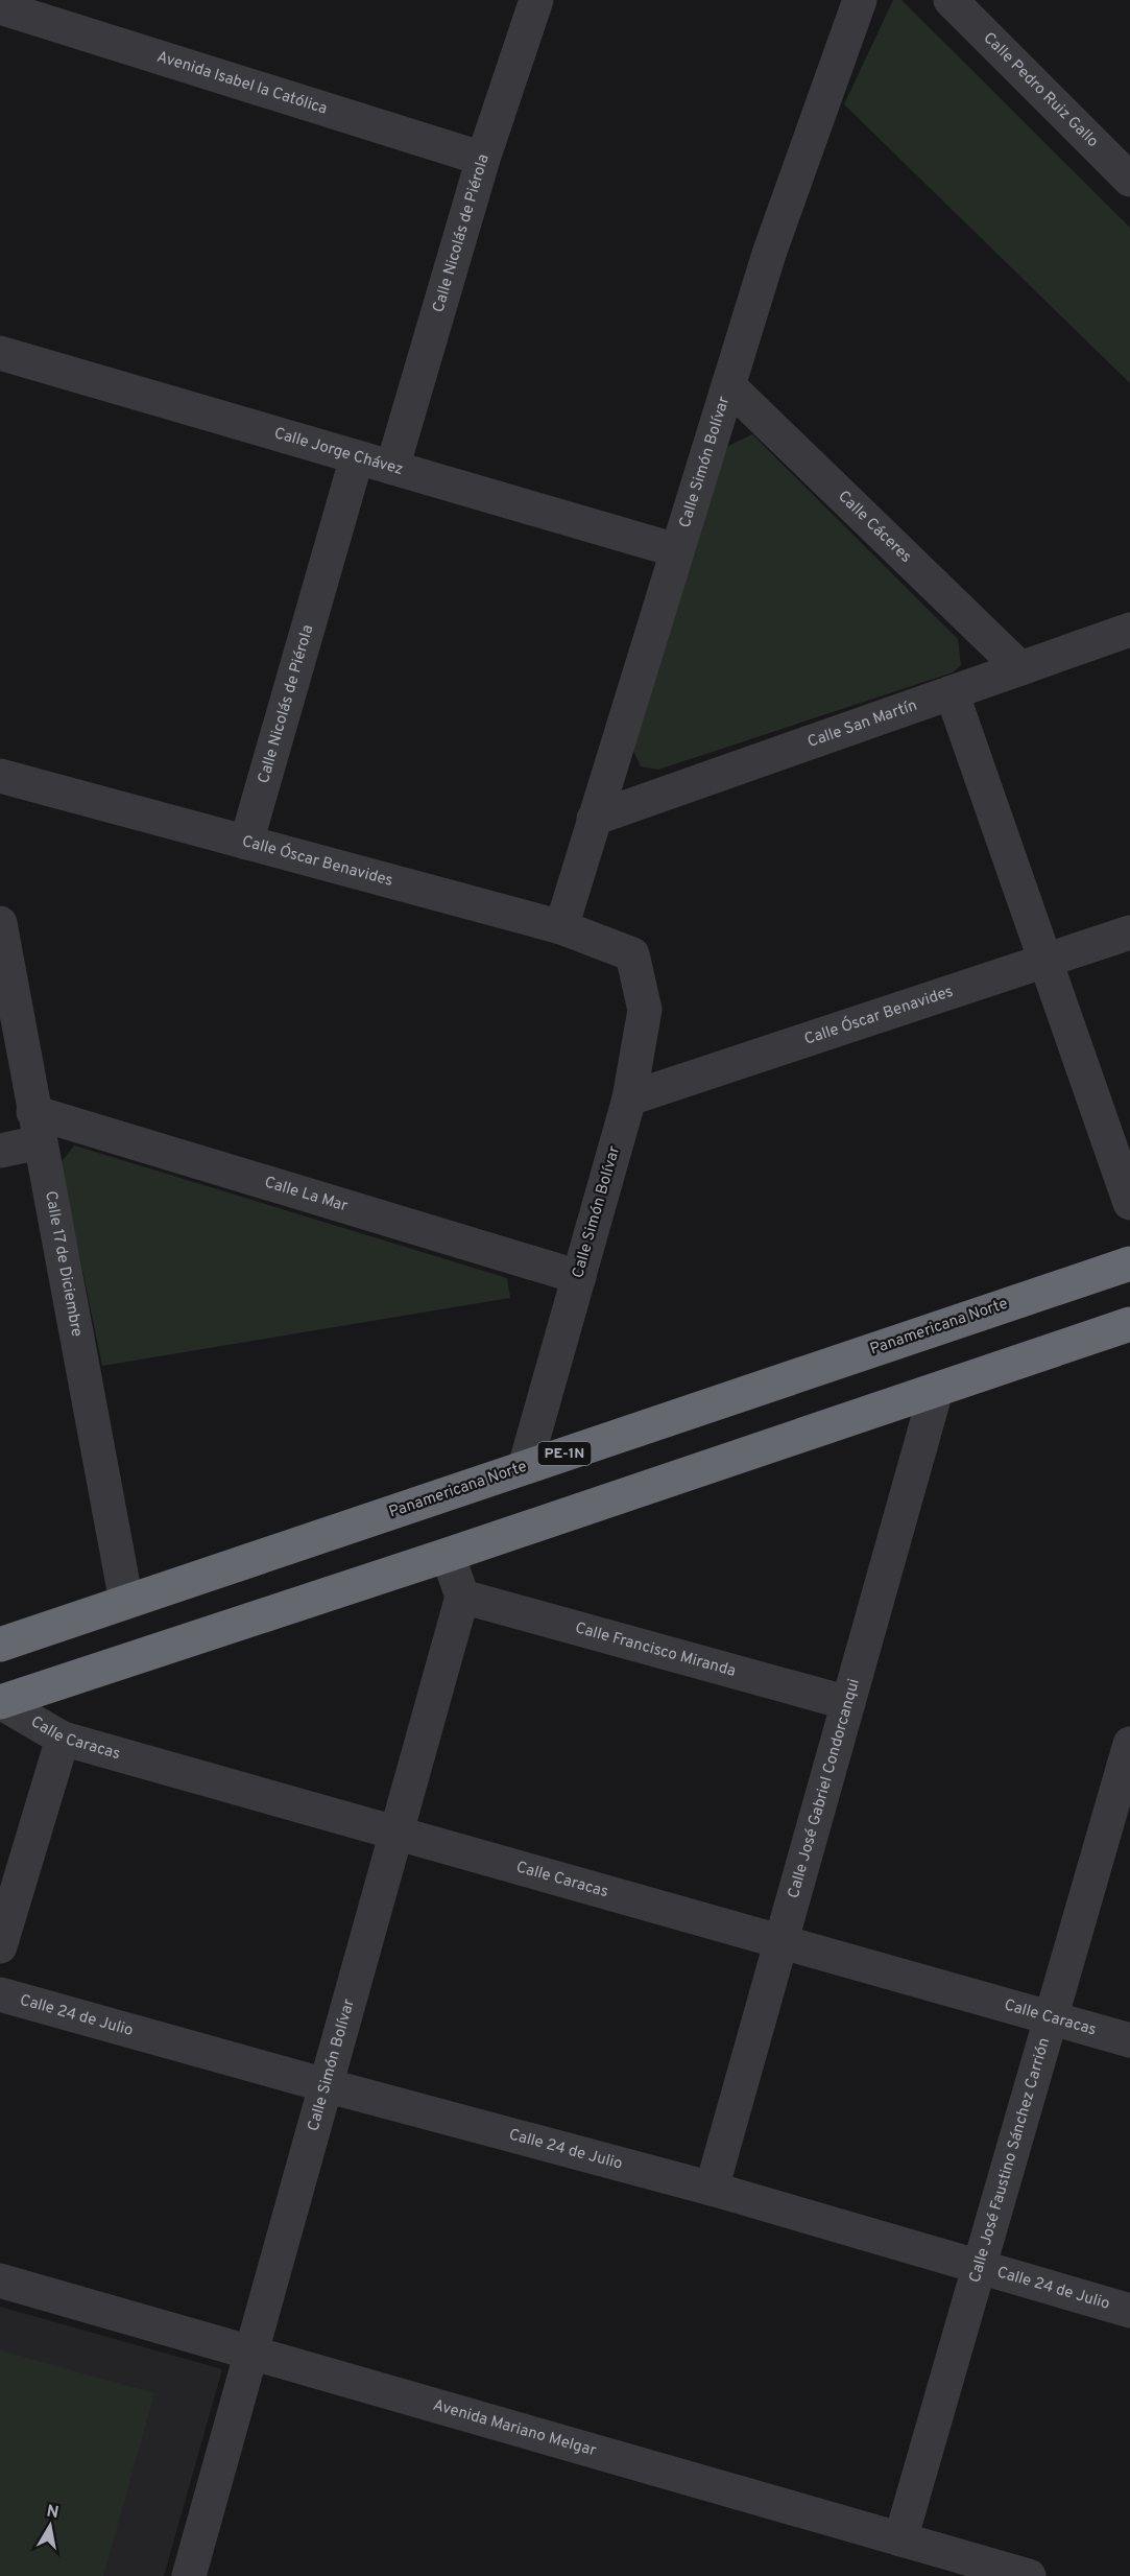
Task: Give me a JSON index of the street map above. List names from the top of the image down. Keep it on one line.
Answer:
{"streets":{"highway":["Panamericana Norte","PE-1N"],"street":["Avenida Isabel la Católica","Calle Pedro Ruiz Gallo","Calle Nicolás de Piérola","Calle Jorge Chávez","Calle Simón Bolívar","Calle Cáceres","Calle San Martín","Calle Óscar Benavides","Calle La Mar","Calle 17 de Diciembre","Calle Francisco Miranda","Calle Caracas","Calle José Gabriel Condorcanqui","Calle 24 de Julio","Calle José Faustino Sánchez Carrión","Avenida Mariano Melgar"]},"crossings":[["Avenida Isabel la Católica","Calle Nicolás de Piérola"],["Calle Nicolás de Piérola","Calle Jorge Chávez"],["Calle Nicolás de Piérola","Calle Óscar Benavides"],["Calle Jorge Chávez","Calle Simón Bolívar"],["Calle Simón Bolívar","Calle Cáceres"],["Calle Simón Bolívar","Calle San Martín"],["Calle Simón Bolívar","Calle Óscar Benavides"],["Calle Simón Bolívar","Calle La Mar"],["Calle Simón Bolívar","Panamericana Norte"],["Calle Simón Bolívar","Calle Francisco Miranda"],["Calle Simón Bolívar","Calle Caracas"],["Calle Simón Bolívar","Calle 24 de Julio"],["Calle Simón Bolívar","Avenida Mariano Melgar"],["Calle Cáceres","Calle San Martín"],["Calle La Mar","Calle 17 de Diciembre"],["Calle 17 de Diciembre","Panamericana Norte"],["Calle Francisco Miranda","Calle José Gabriel Condorcanqui"],["Calle Caracas","Calle José Gabriel Condorcanqui"],["Calle Caracas","Calle José Faustino Sánchez Carrión"],["Calle José Gabriel Condorcanqui","Calle 24 de Julio"],["Calle 24 de Julio","Calle José Faustino Sánchez Carrión"],["Calle José Faustino Sánchez Carrión","Avenida Mariano Melgar"]],"north":"top"}
